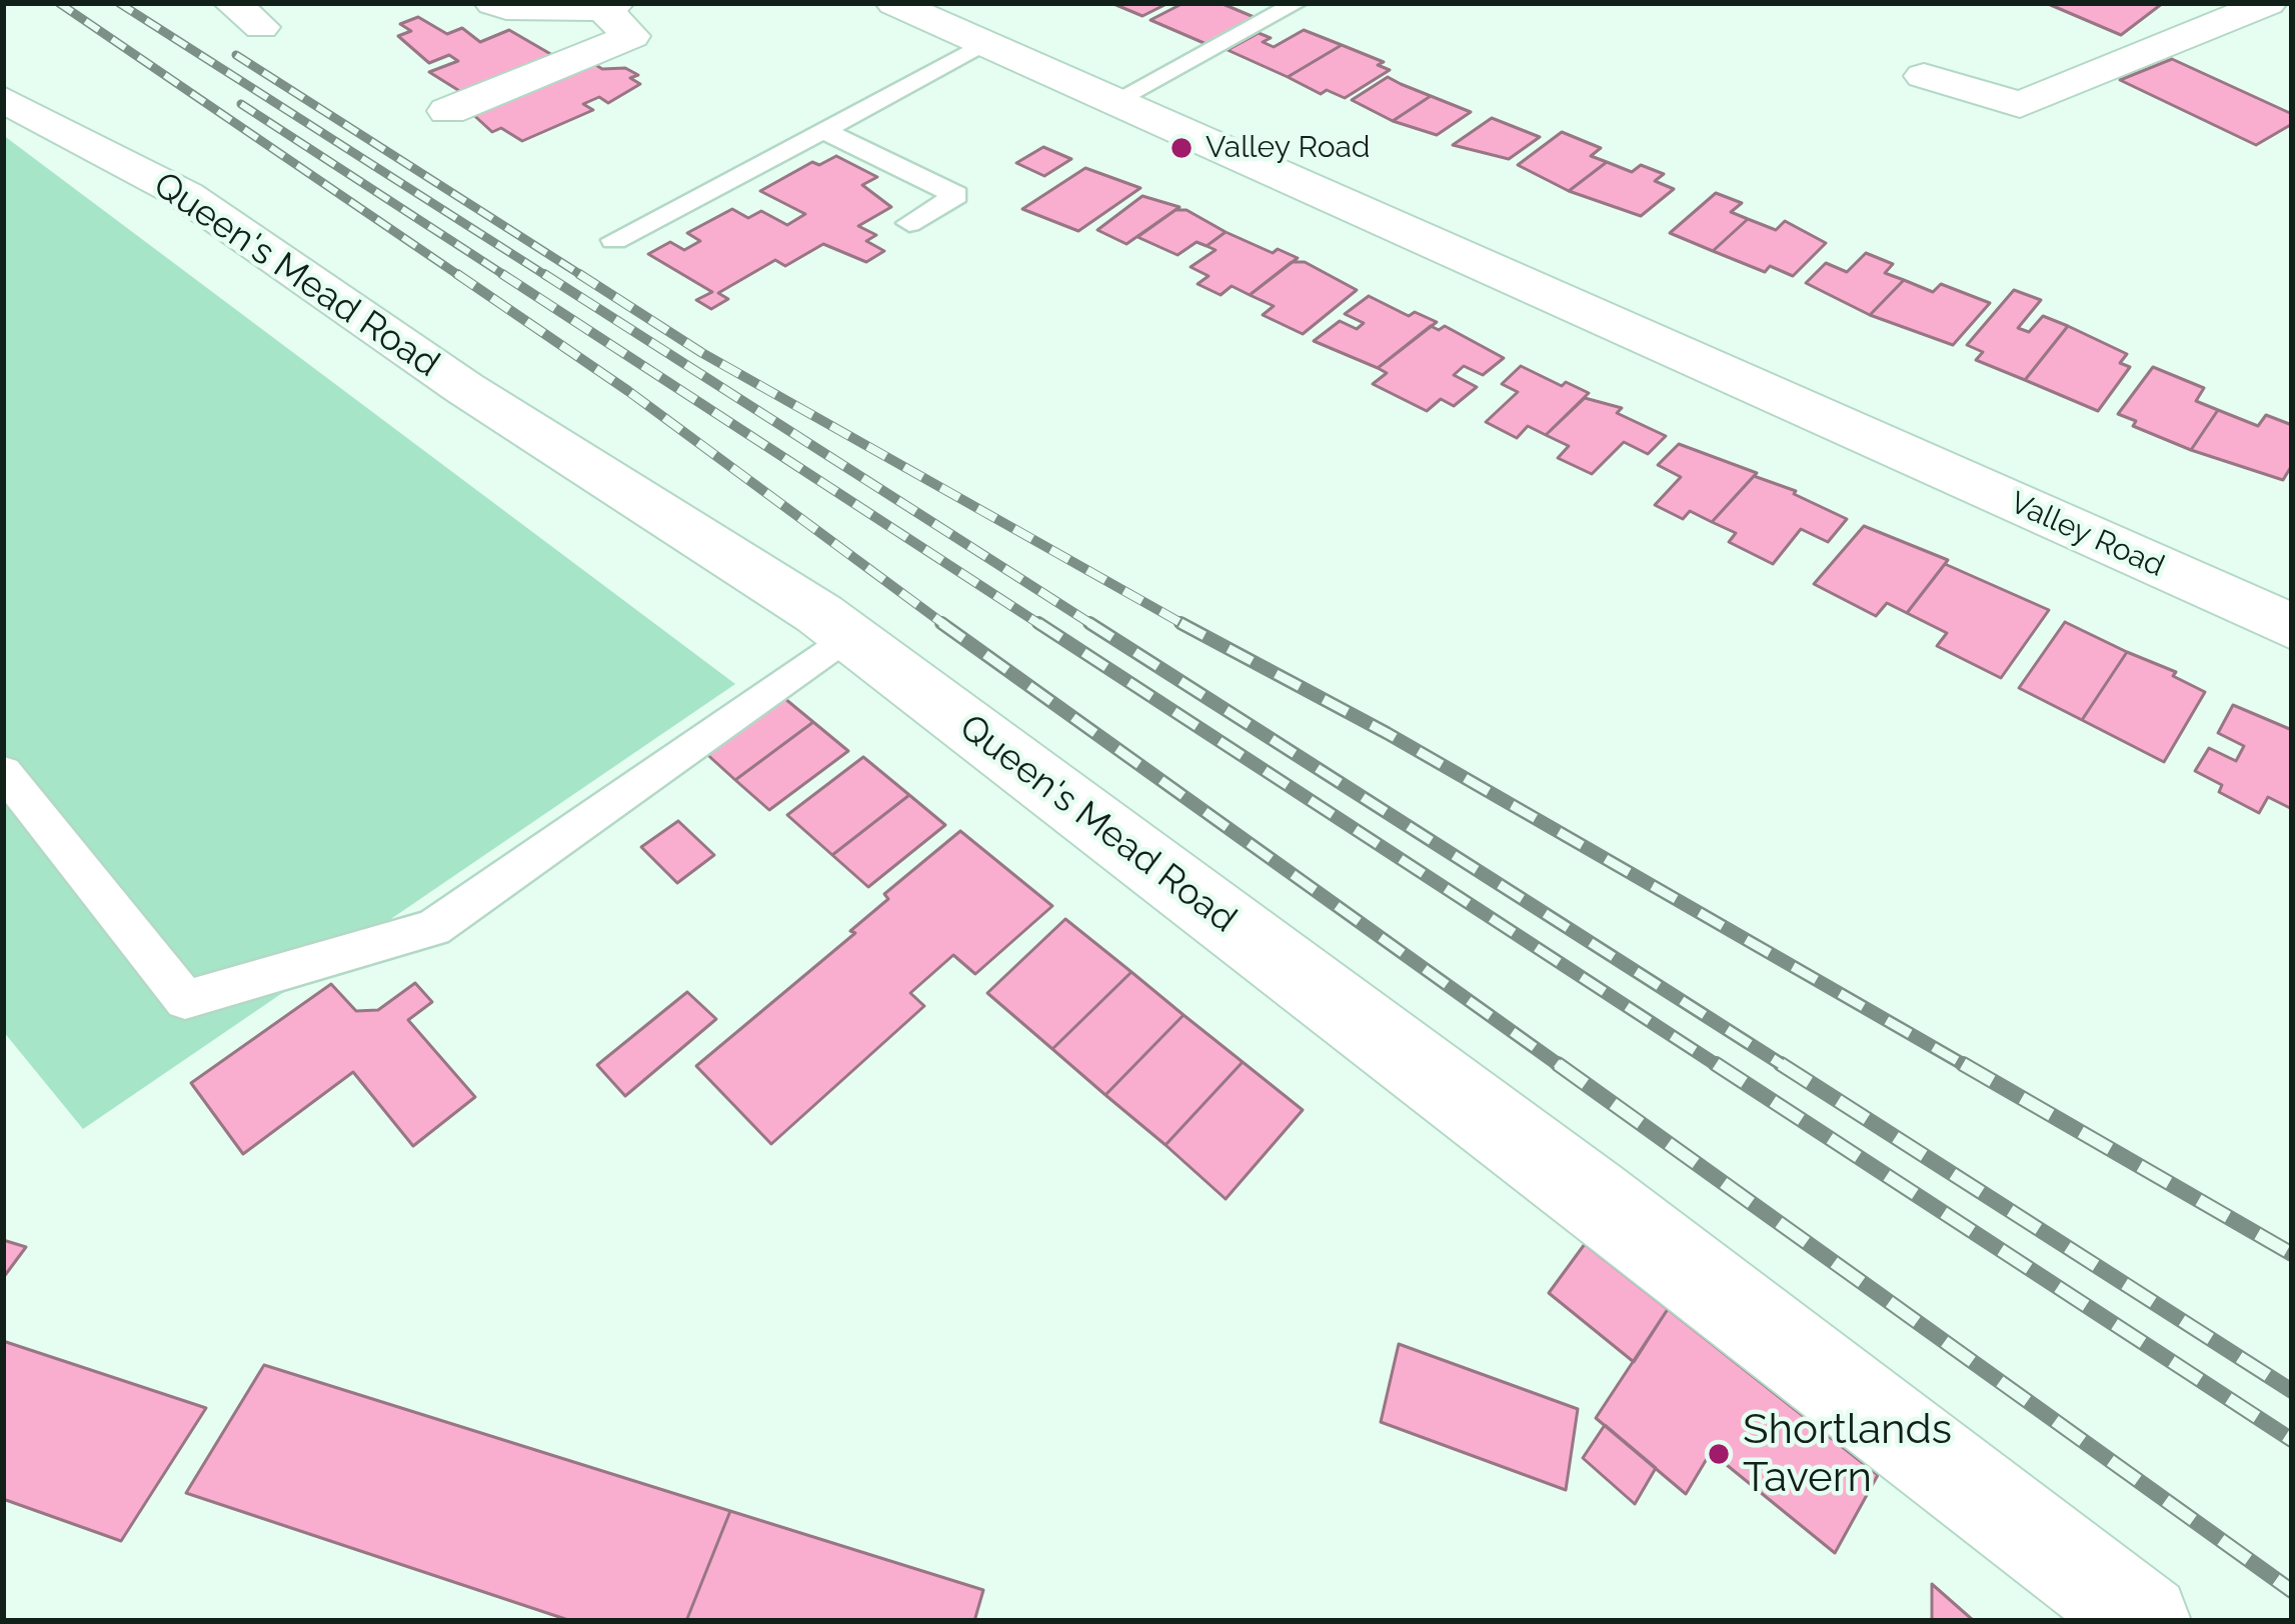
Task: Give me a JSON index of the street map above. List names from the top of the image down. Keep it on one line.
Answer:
{"streets":{"street":["Queen's Mead Road","Valley Road"]},"places":["Valley Road","Shortlands Tavern"]}
